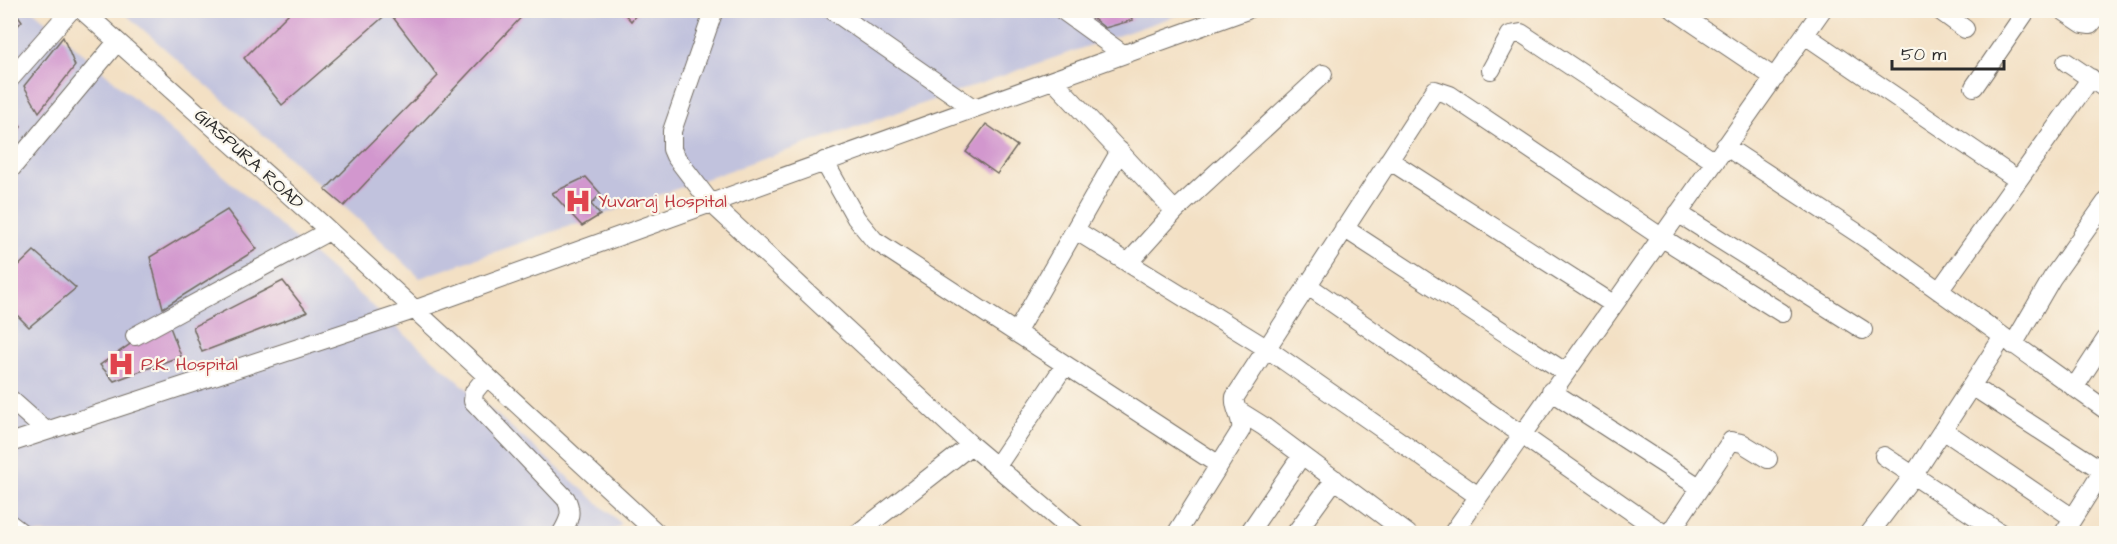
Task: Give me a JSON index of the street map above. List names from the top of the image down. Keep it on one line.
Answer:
{"streets":{"street":["GIASPURA ROAD"]},"places":{"hospital":["Yuvaraj Hospital","P.K. Hospital"]},"scale_bar":"50 m"}
